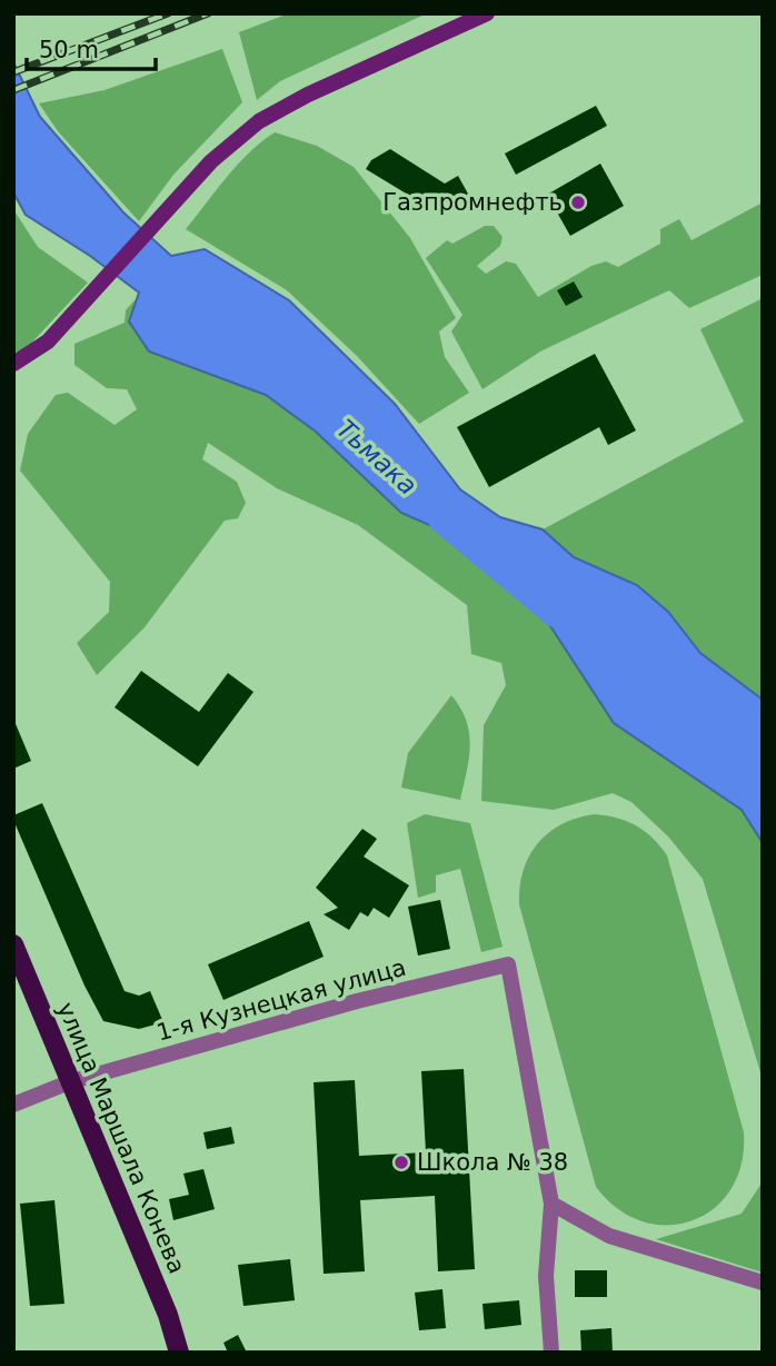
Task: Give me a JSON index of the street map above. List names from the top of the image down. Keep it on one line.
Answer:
{"streets":{"main road":["улица Маршала Конева"],"street":["1-я Кузнецкая улица"]},"crossings":[["1-я Кузнецкая улица","улица Маршала Конева"]],"water":["Тьмака"],"places":["Газпромнефть","Школа № 38"],"scale_bar":"50 m"}
